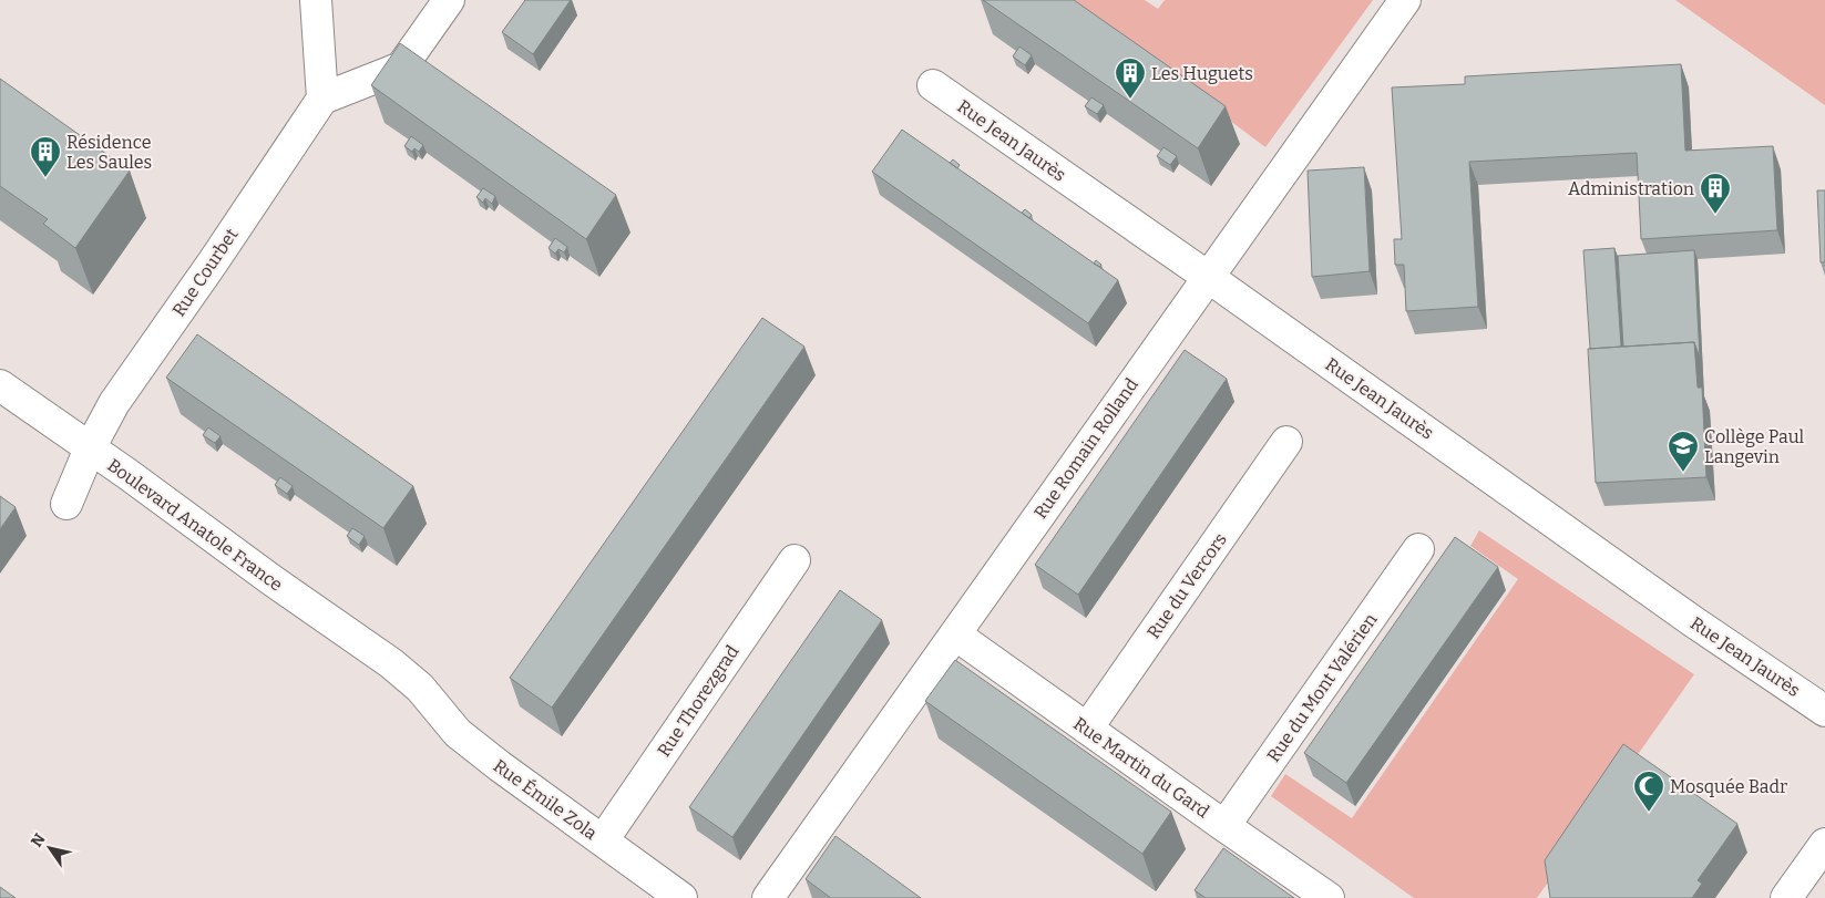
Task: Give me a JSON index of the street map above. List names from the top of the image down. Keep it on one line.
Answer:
{"streets":{"street":["Rue Jean Jaurès","Rue Courbet","Rue Romain Rolland","Boulevard Anatole France","Rue du Vercors","Rue du Mont Valérien","Rue Thorezgrad","Rue Martin du Gard","Rue Émile Zola"]},"crossings":[["Rue Jean Jaurès","Rue Romain Rolland"],["Rue Courbet","Boulevard Anatole France"],["Rue Romain Rolland","Rue Martin du Gard"],["Boulevard Anatole France","Rue Émile Zola"],["Rue du Vercors","Rue Martin du Gard"],["Rue du Mont Valérien","Rue Martin du Gard"],["Rue Thorezgrad","Rue Émile Zola"]],"places":{"building":["Les Huguets","Résidence Les Saules","Administration"],"school or university":["Collège Paul Langevin"],"mosque":["Mosquée Badr"]},"north":"top left"}
